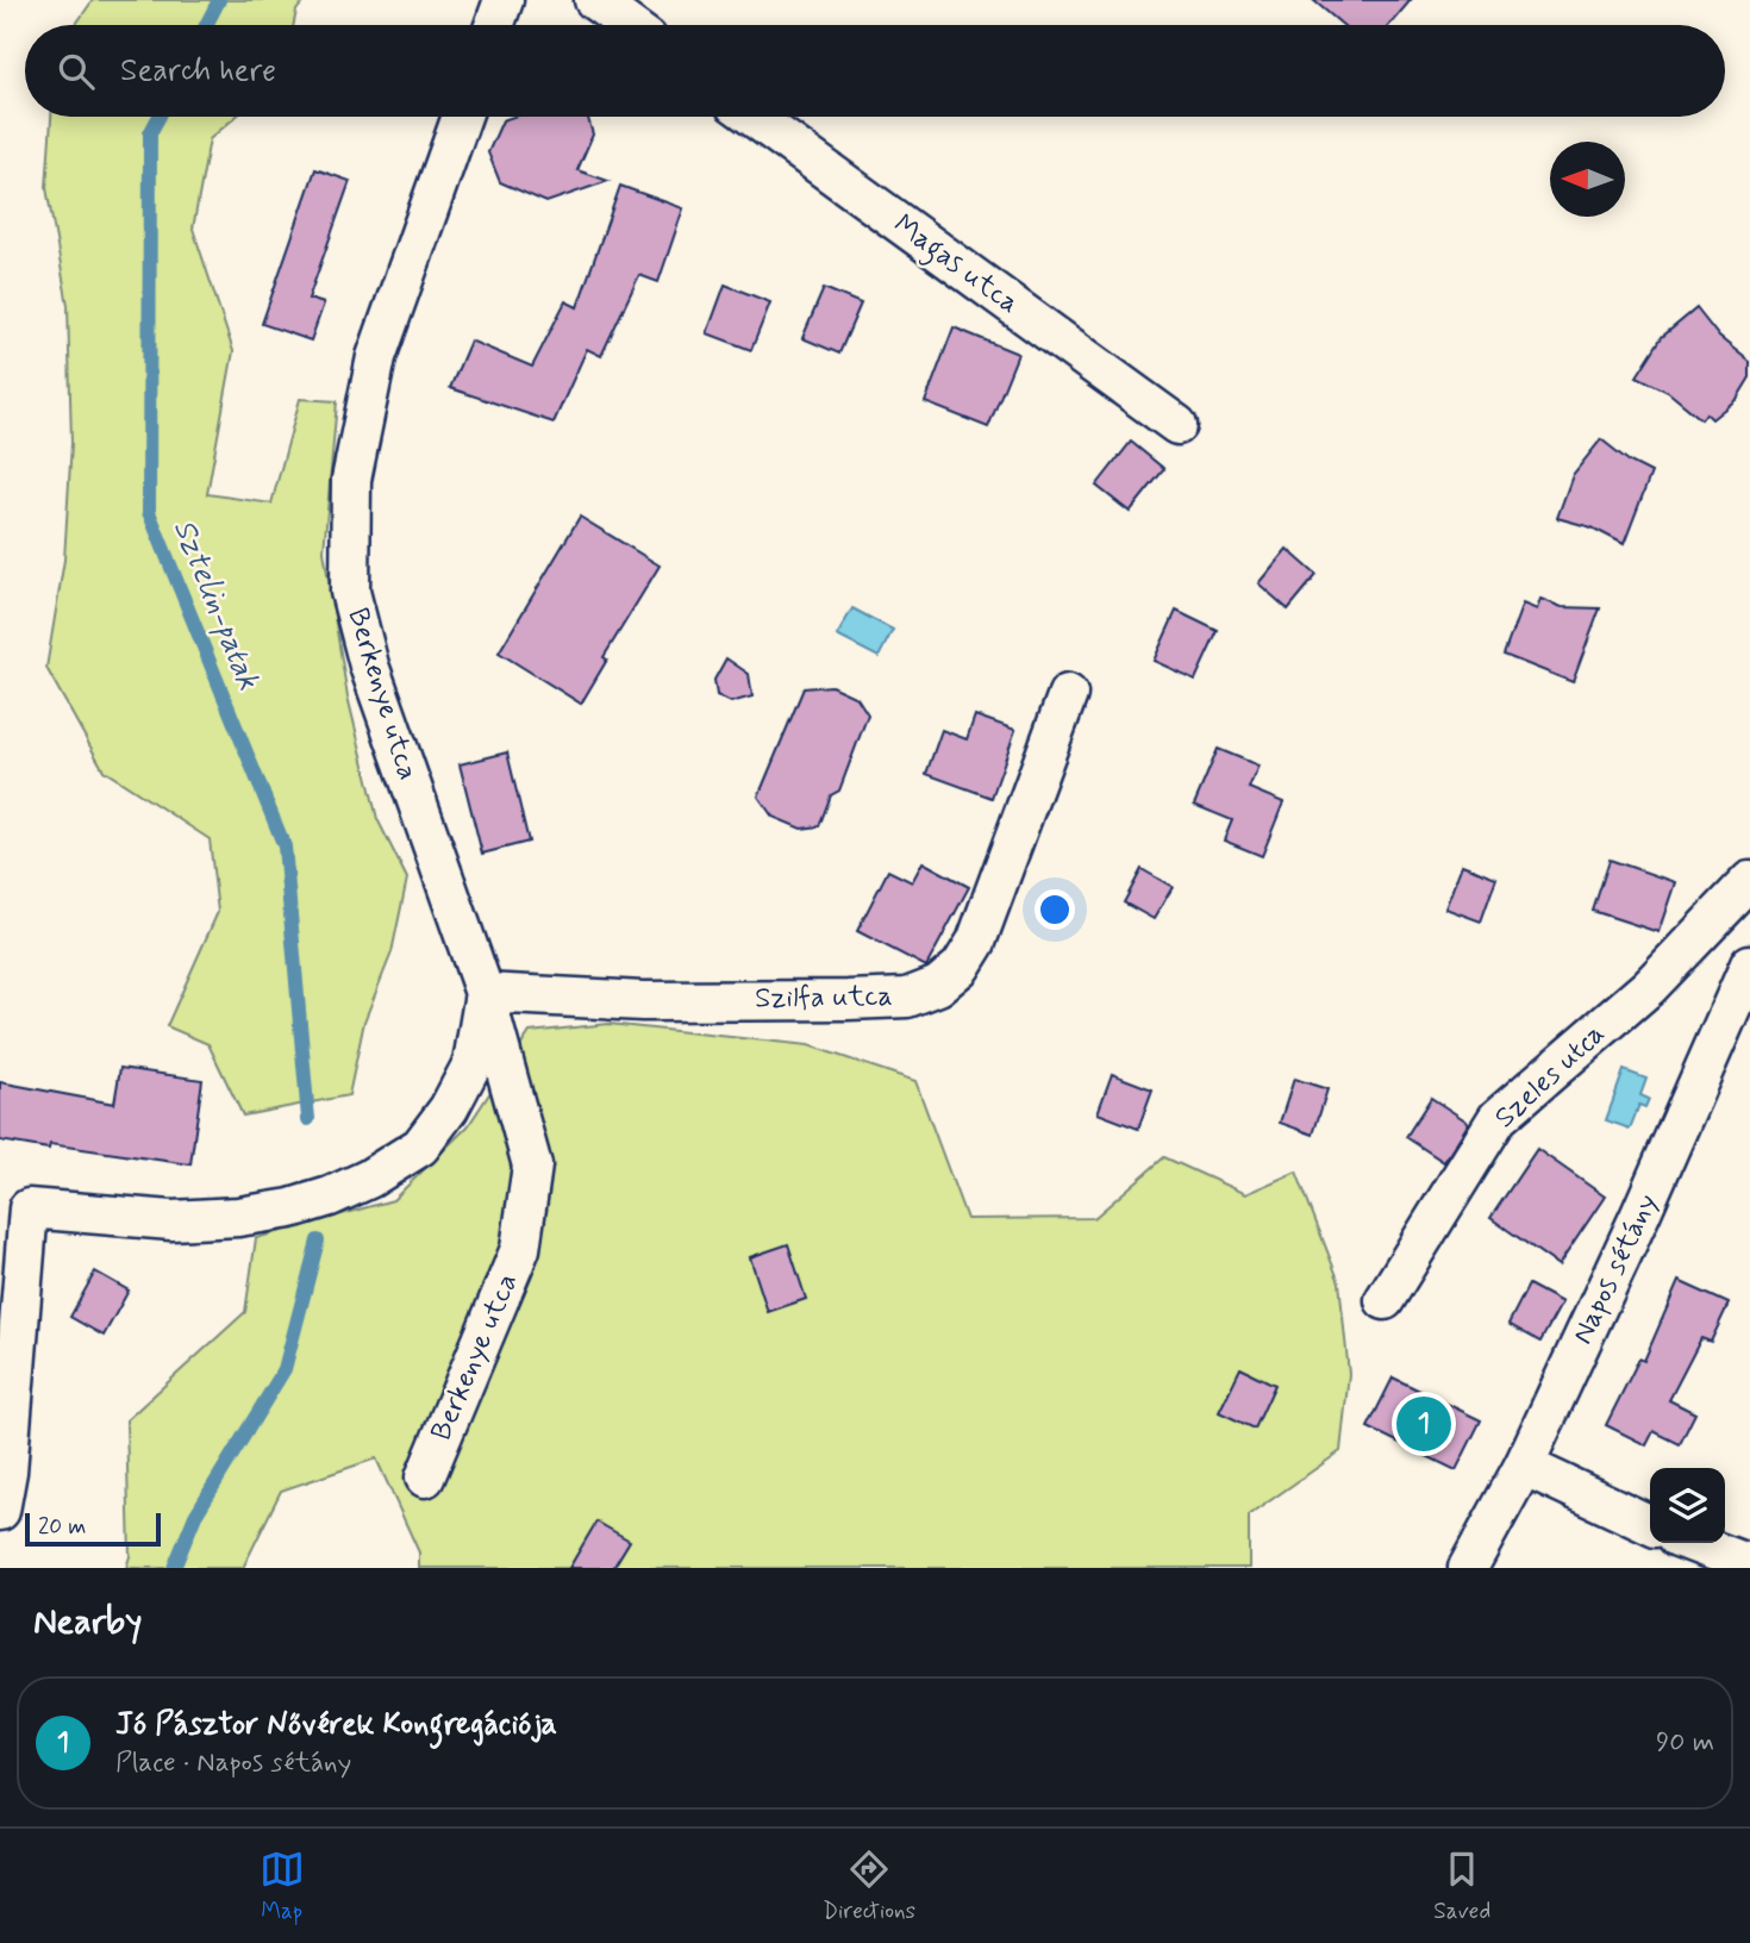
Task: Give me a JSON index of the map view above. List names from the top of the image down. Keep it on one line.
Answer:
{"streets":{"street":["Magas utca","Berkenye utca","Szilfa utca","Szeles utca","Napos sétány"]},"crossings":[["Berkenye utca","Szilfa utca"]],"water":["Sztelin-patak"],"scale_bar":"20 m","north":"left","page":{"search":"Search here","pins":"1","scale":"20 m","heading":"Nearby","list":[{"mark":"1","name":"Jó Pásztor Nővérek Kongregációja","note":"Place · Napos sétány","value":"90 m"}],"nav":["Map","Directions","Saved"]}}
